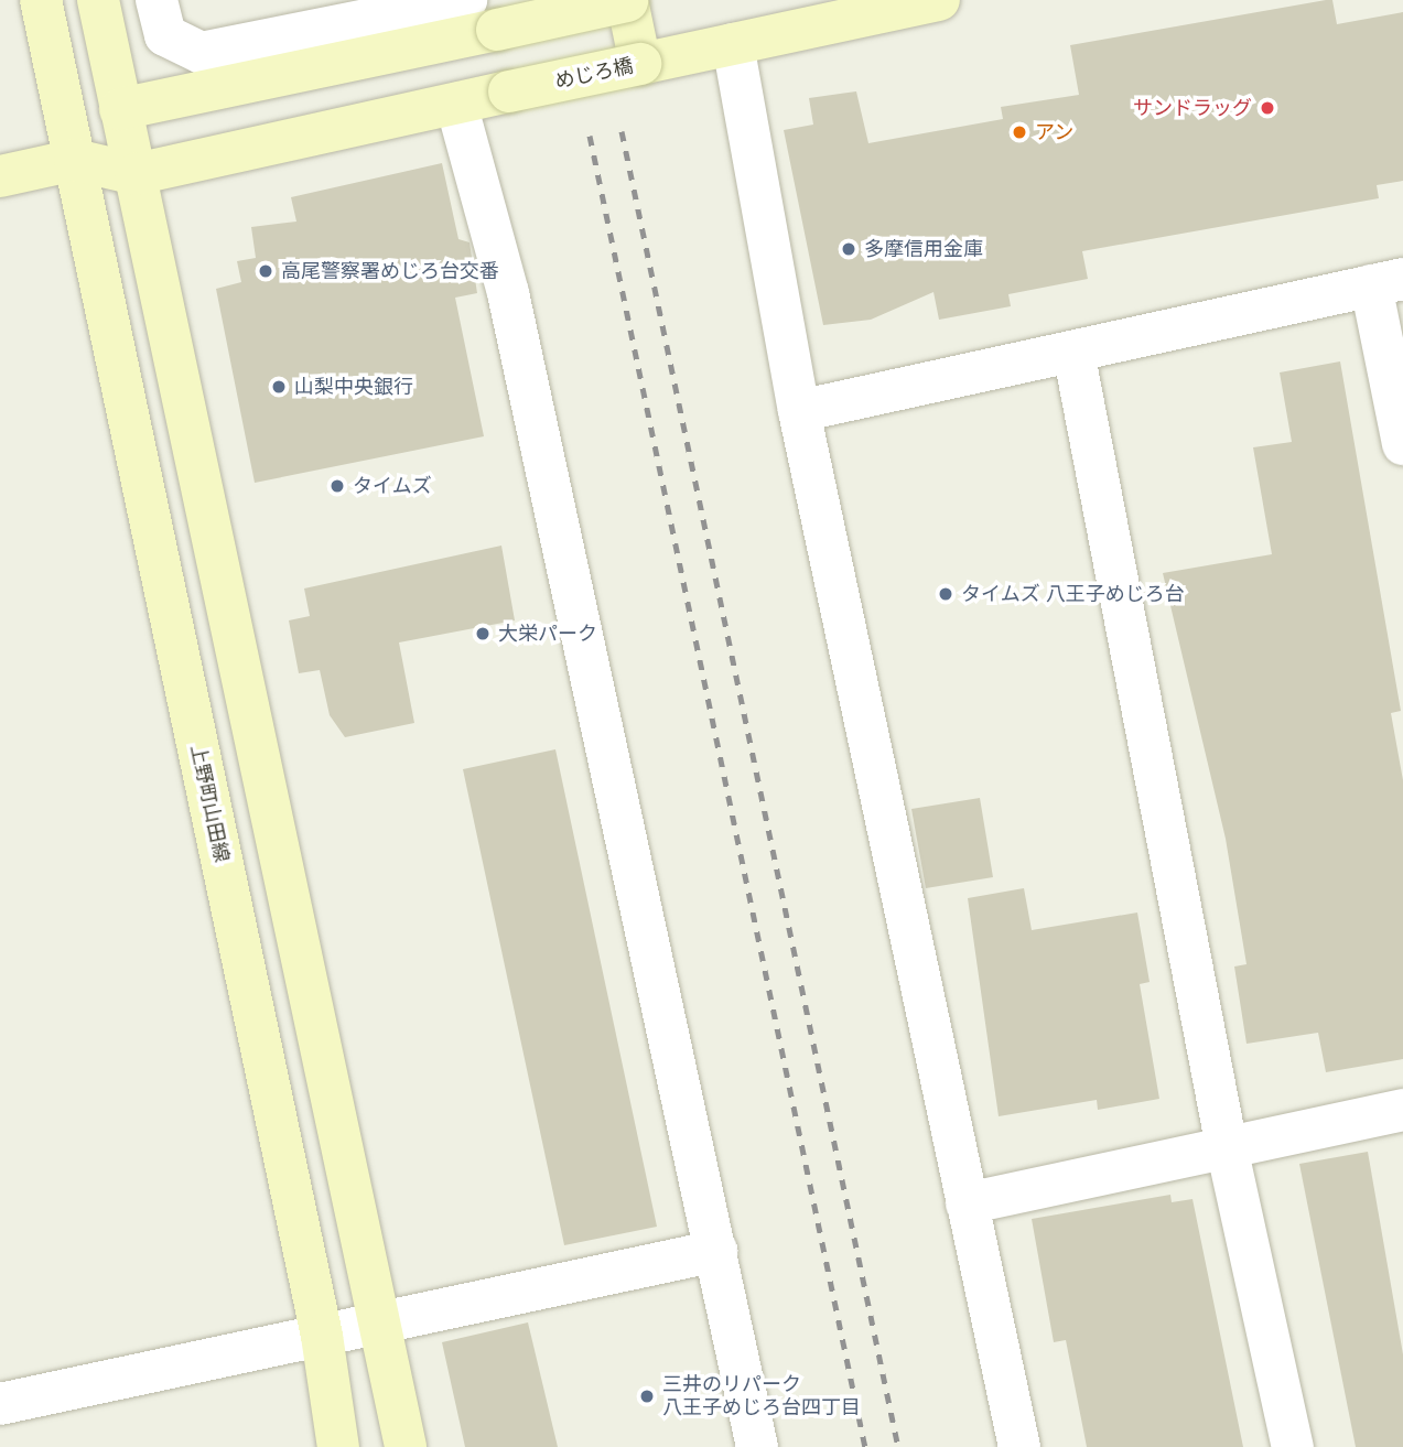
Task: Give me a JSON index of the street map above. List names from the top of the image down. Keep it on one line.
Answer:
{"streets":{"street":["めじろ橋","上野町山田線"]},"places":["サンドラッグ","アン","多摩信用金庫","高尾警察署めじろ台交番","山梨中央銀行","タイムズ","タイムズ 八王子めじろ台","大栄パーク","三井のリパーク 八王子めじろ台四丁目"]}
